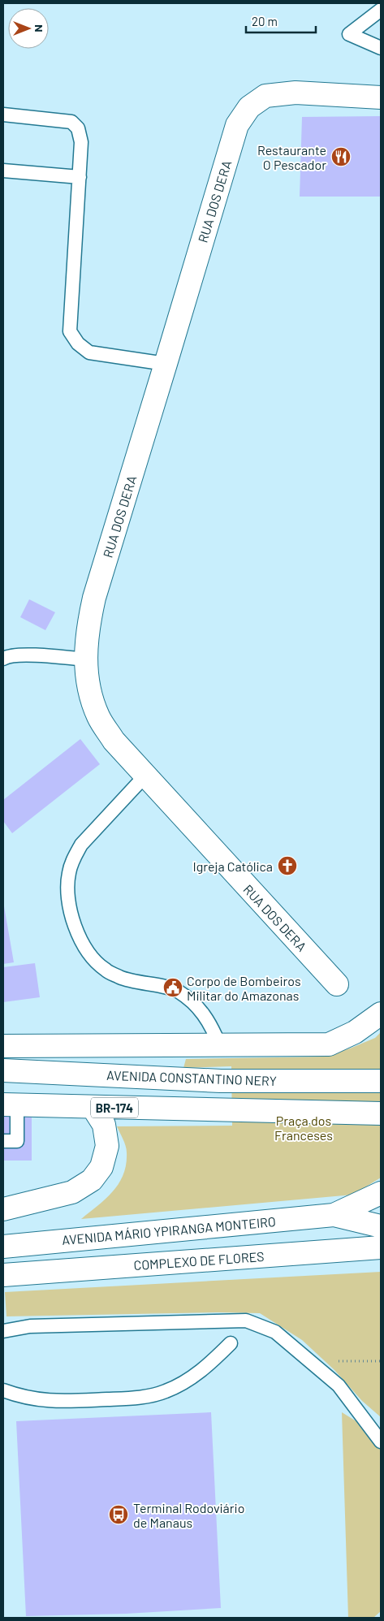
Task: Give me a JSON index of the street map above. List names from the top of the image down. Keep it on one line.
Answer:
{"streets":{"main road":["RUA DOS DERA","AVENIDA CONSTANTINO NERY","BR-174","AVENIDA MÁRIO YPIRANGA MONTEIRO","COMPLEXO DE FLORES"]},"parks":["Praça dos Franceses"],"places":{"restaurant":["Restaurante O Pescador"],"church":["Igreja Católica"],"public building":["Corpo de Bombeiros Militar do Amazonas"],"bus stop":["Terminal Rodoviário de Manaus"]},"scale_bar":"20 m","north":"right"}
